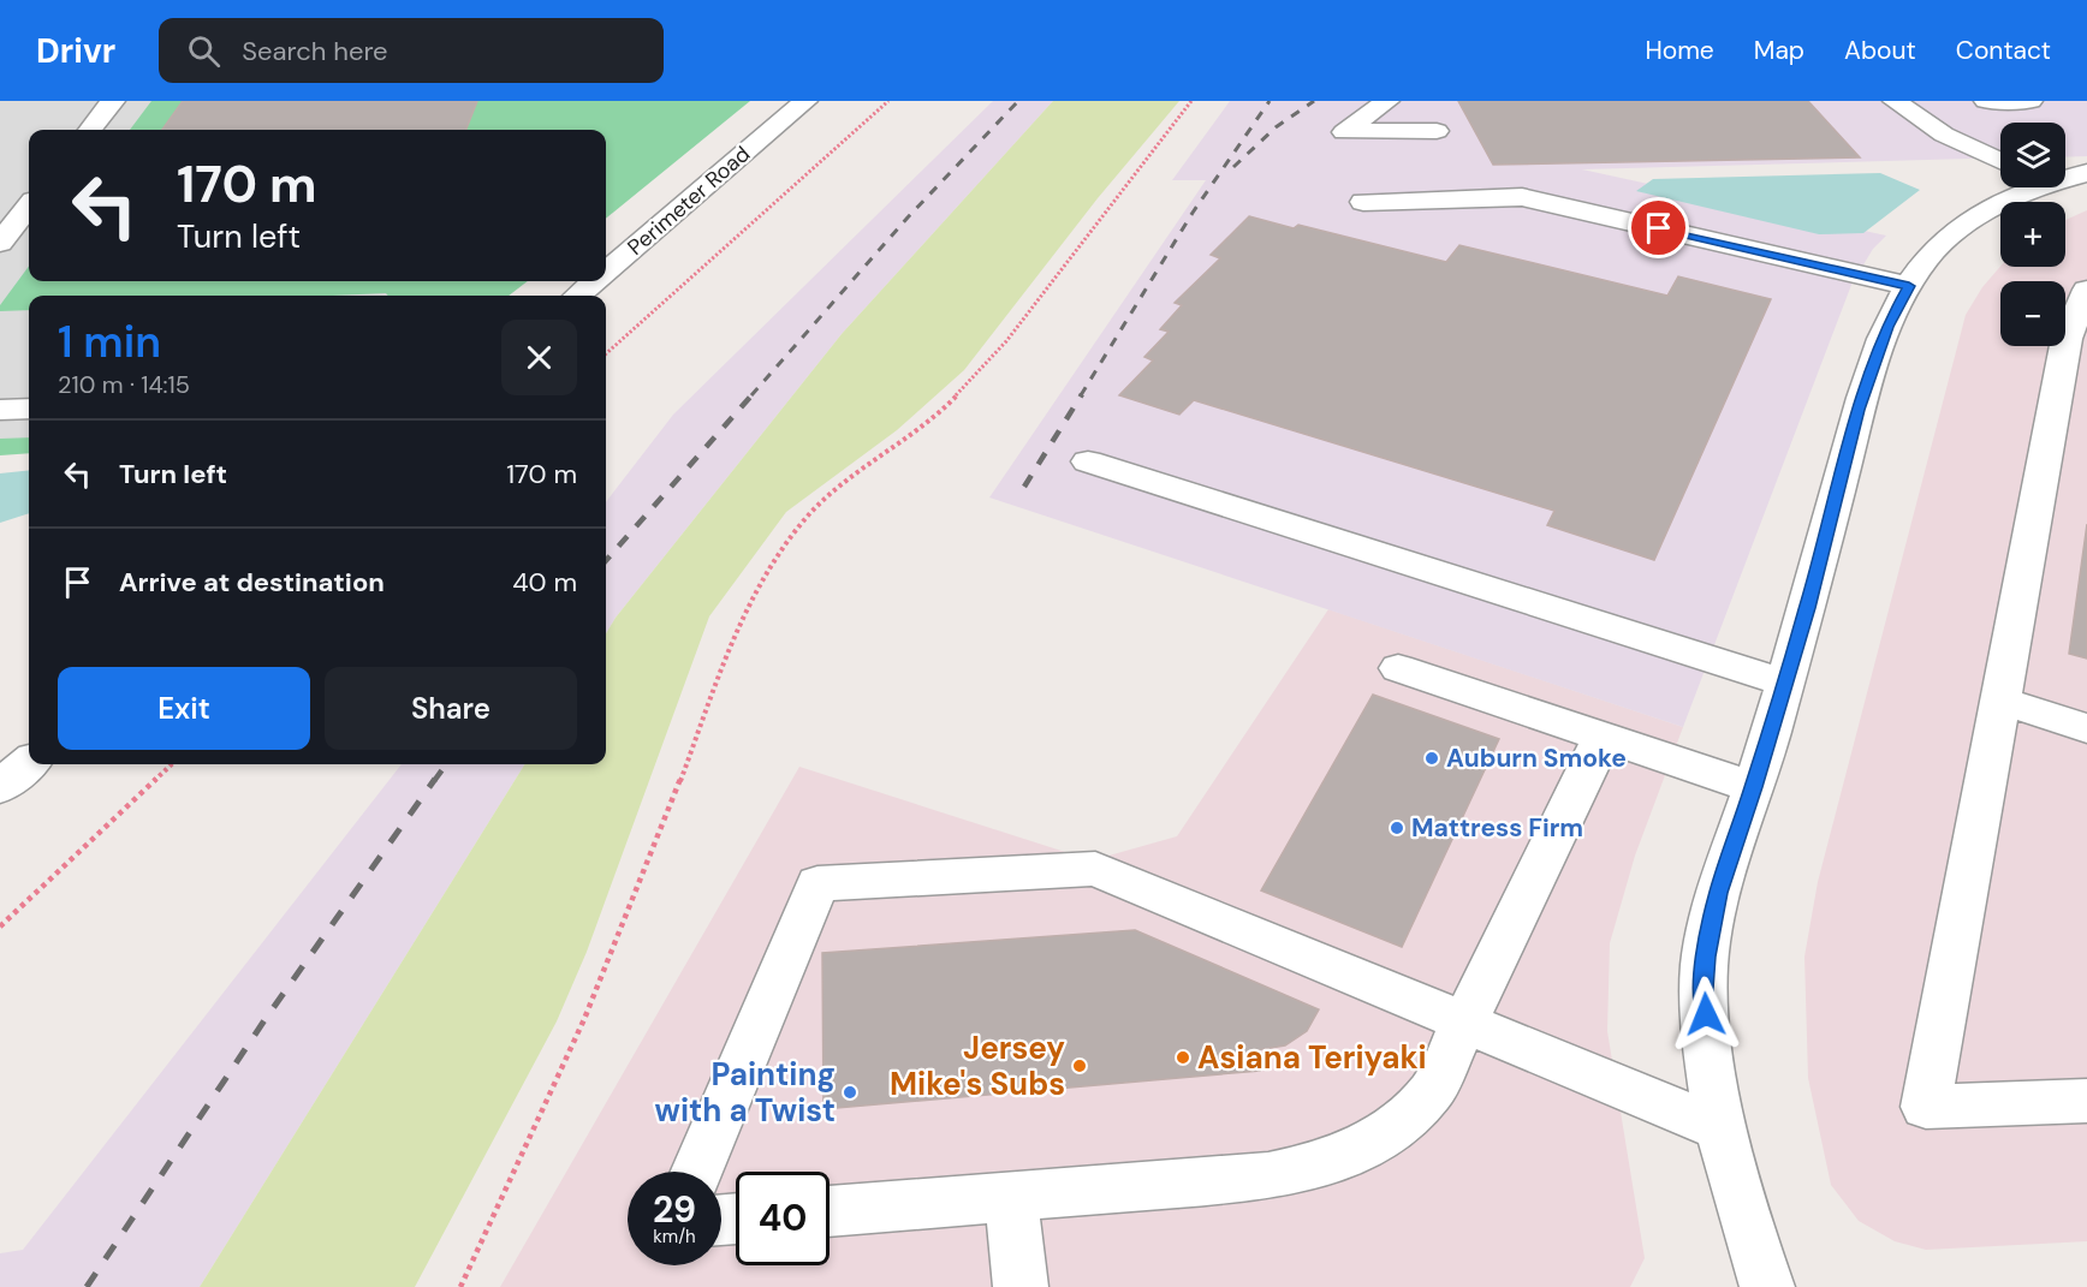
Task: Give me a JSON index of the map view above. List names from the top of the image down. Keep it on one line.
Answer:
{"streets":{"street":["Perimeter Road"]},"places":["Auburn Smoke","Mattress Firm","Asiana Teriyaki","Jersey Mike's Subs","Painting with a Twist"],"page":{"header":"Drivr","search":"Search here","nav":["Home","Map","About","Contact"],"map_buttons":["+","−"],"turn":["170 m","Turn left"],"heading":["1 min","210 m · 14:15"],"list":[{"name":"Turn left","value":"170 m"},{"name":"Arrive at destination","value":"40 m"}],"buttons":["Exit","Share"],"speed":"29 km/h","limit":"40"}}
